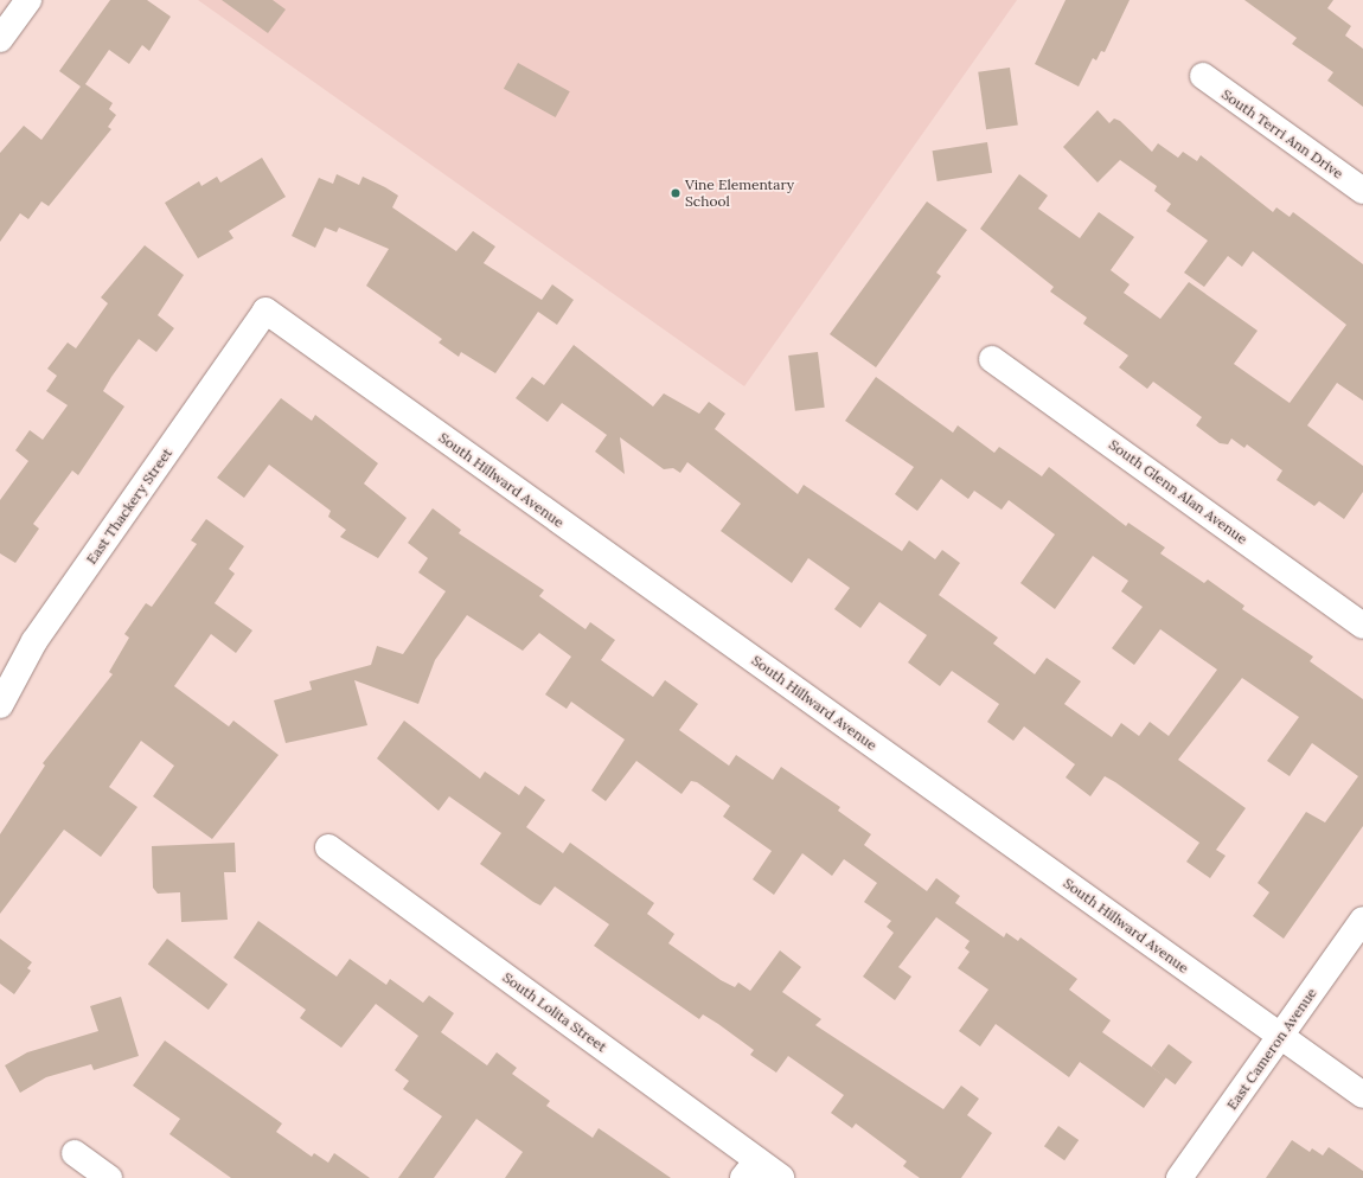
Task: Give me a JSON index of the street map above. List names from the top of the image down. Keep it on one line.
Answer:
{"streets":{"street":["South Terri Ann Drive","South Hillward Avenue","South Glenn Alan Avenue","East Thackery Street","South Lolita Street","East Cameron Avenue"]},"crossings":[["South Hillward Avenue","East Thackery Street"],["South Hillward Avenue","East Cameron Avenue"]],"places":["Vine Elementary School"]}
